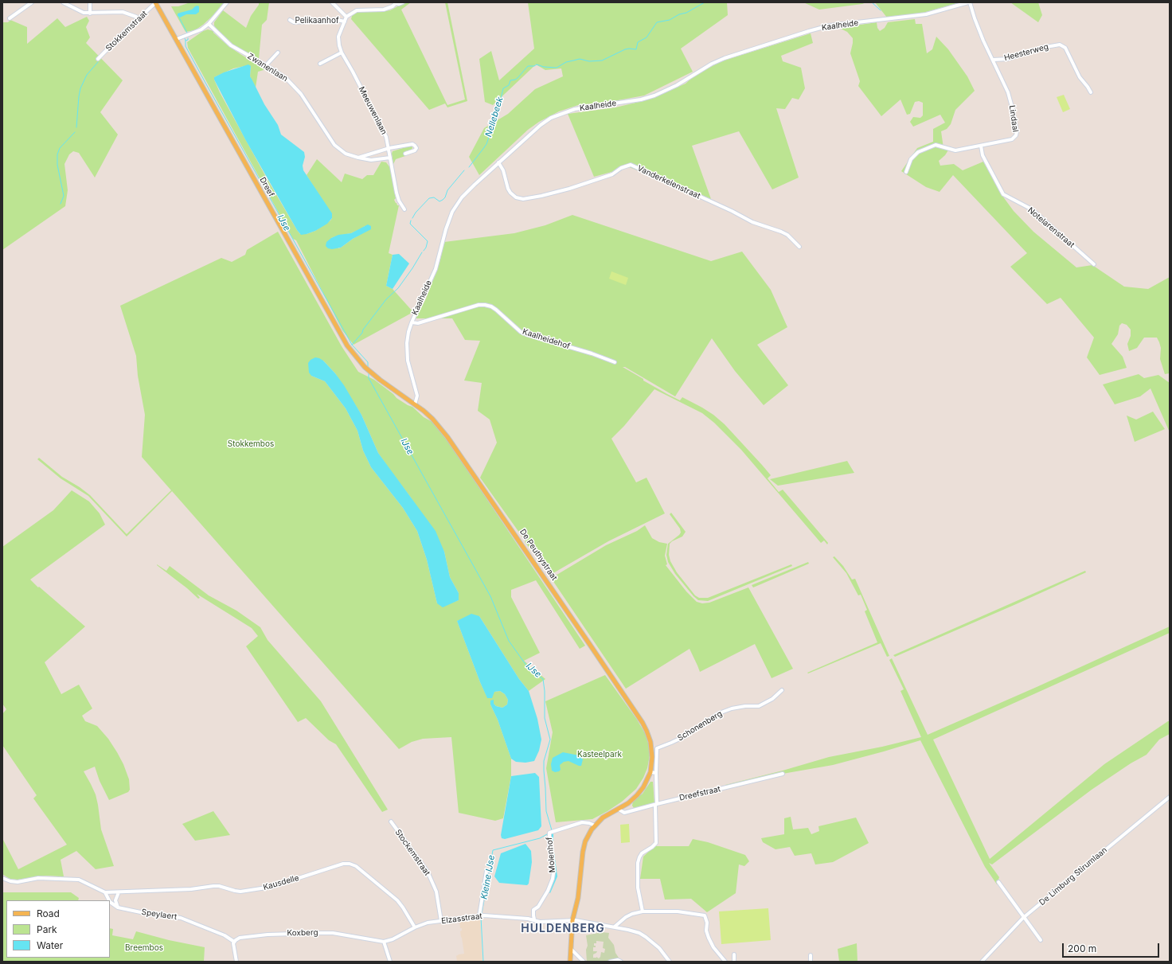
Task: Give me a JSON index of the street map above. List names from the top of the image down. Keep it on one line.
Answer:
{"streets":{"main road":["Dreef","De Peuthystraat"],"street":["Pelikaanhof","Kaalheide","Stokkemstraat","Heesterweg","Zwanenlaan","Meeuwenlaan","Lindaal","Vanderkelenstraat","Notelarenstraat","Kaalheidehof","Schonenberg","Dreefstraat","Stockemstraat","Molenhof","De Limburg Stirumlaan","Kausdelle","Speylaert","Elzasstraat","Koxberg"]},"crossings":[["Pelikaanhof","Meeuwenlaan"],["Kaalheide","Lindaal"],["Kaalheide","Vanderkelenstraat"],["Kaalheide","Kaalheidehof"],["Kaalheide","De Peuthystraat"],["Stokkemstraat","Dreef"],["Heesterweg","Lindaal"],["Zwanenlaan","Meeuwenlaan"],["Lindaal","Notelarenstraat"],["Dreef","De Peuthystraat"],["De Peuthystraat","Dreefstraat"],["De Peuthystraat","Molenhof"],["De Peuthystraat","Elzasstraat"],["Stockemstraat","Elzasstraat"],["Molenhof","Elzasstraat"],["Kausdelle","Elzasstraat"],["Speylaert","Koxberg"],["Elzasstraat","Koxberg"]],"districts":["HULDENBERG"],"water":["Nellebeek","IJse","Kleine IJse"],"parks":["Stokkembos","Kasteelpark","Breembos"],"legend":["Road","Park","Water"],"scale_bar":"200 m"}
